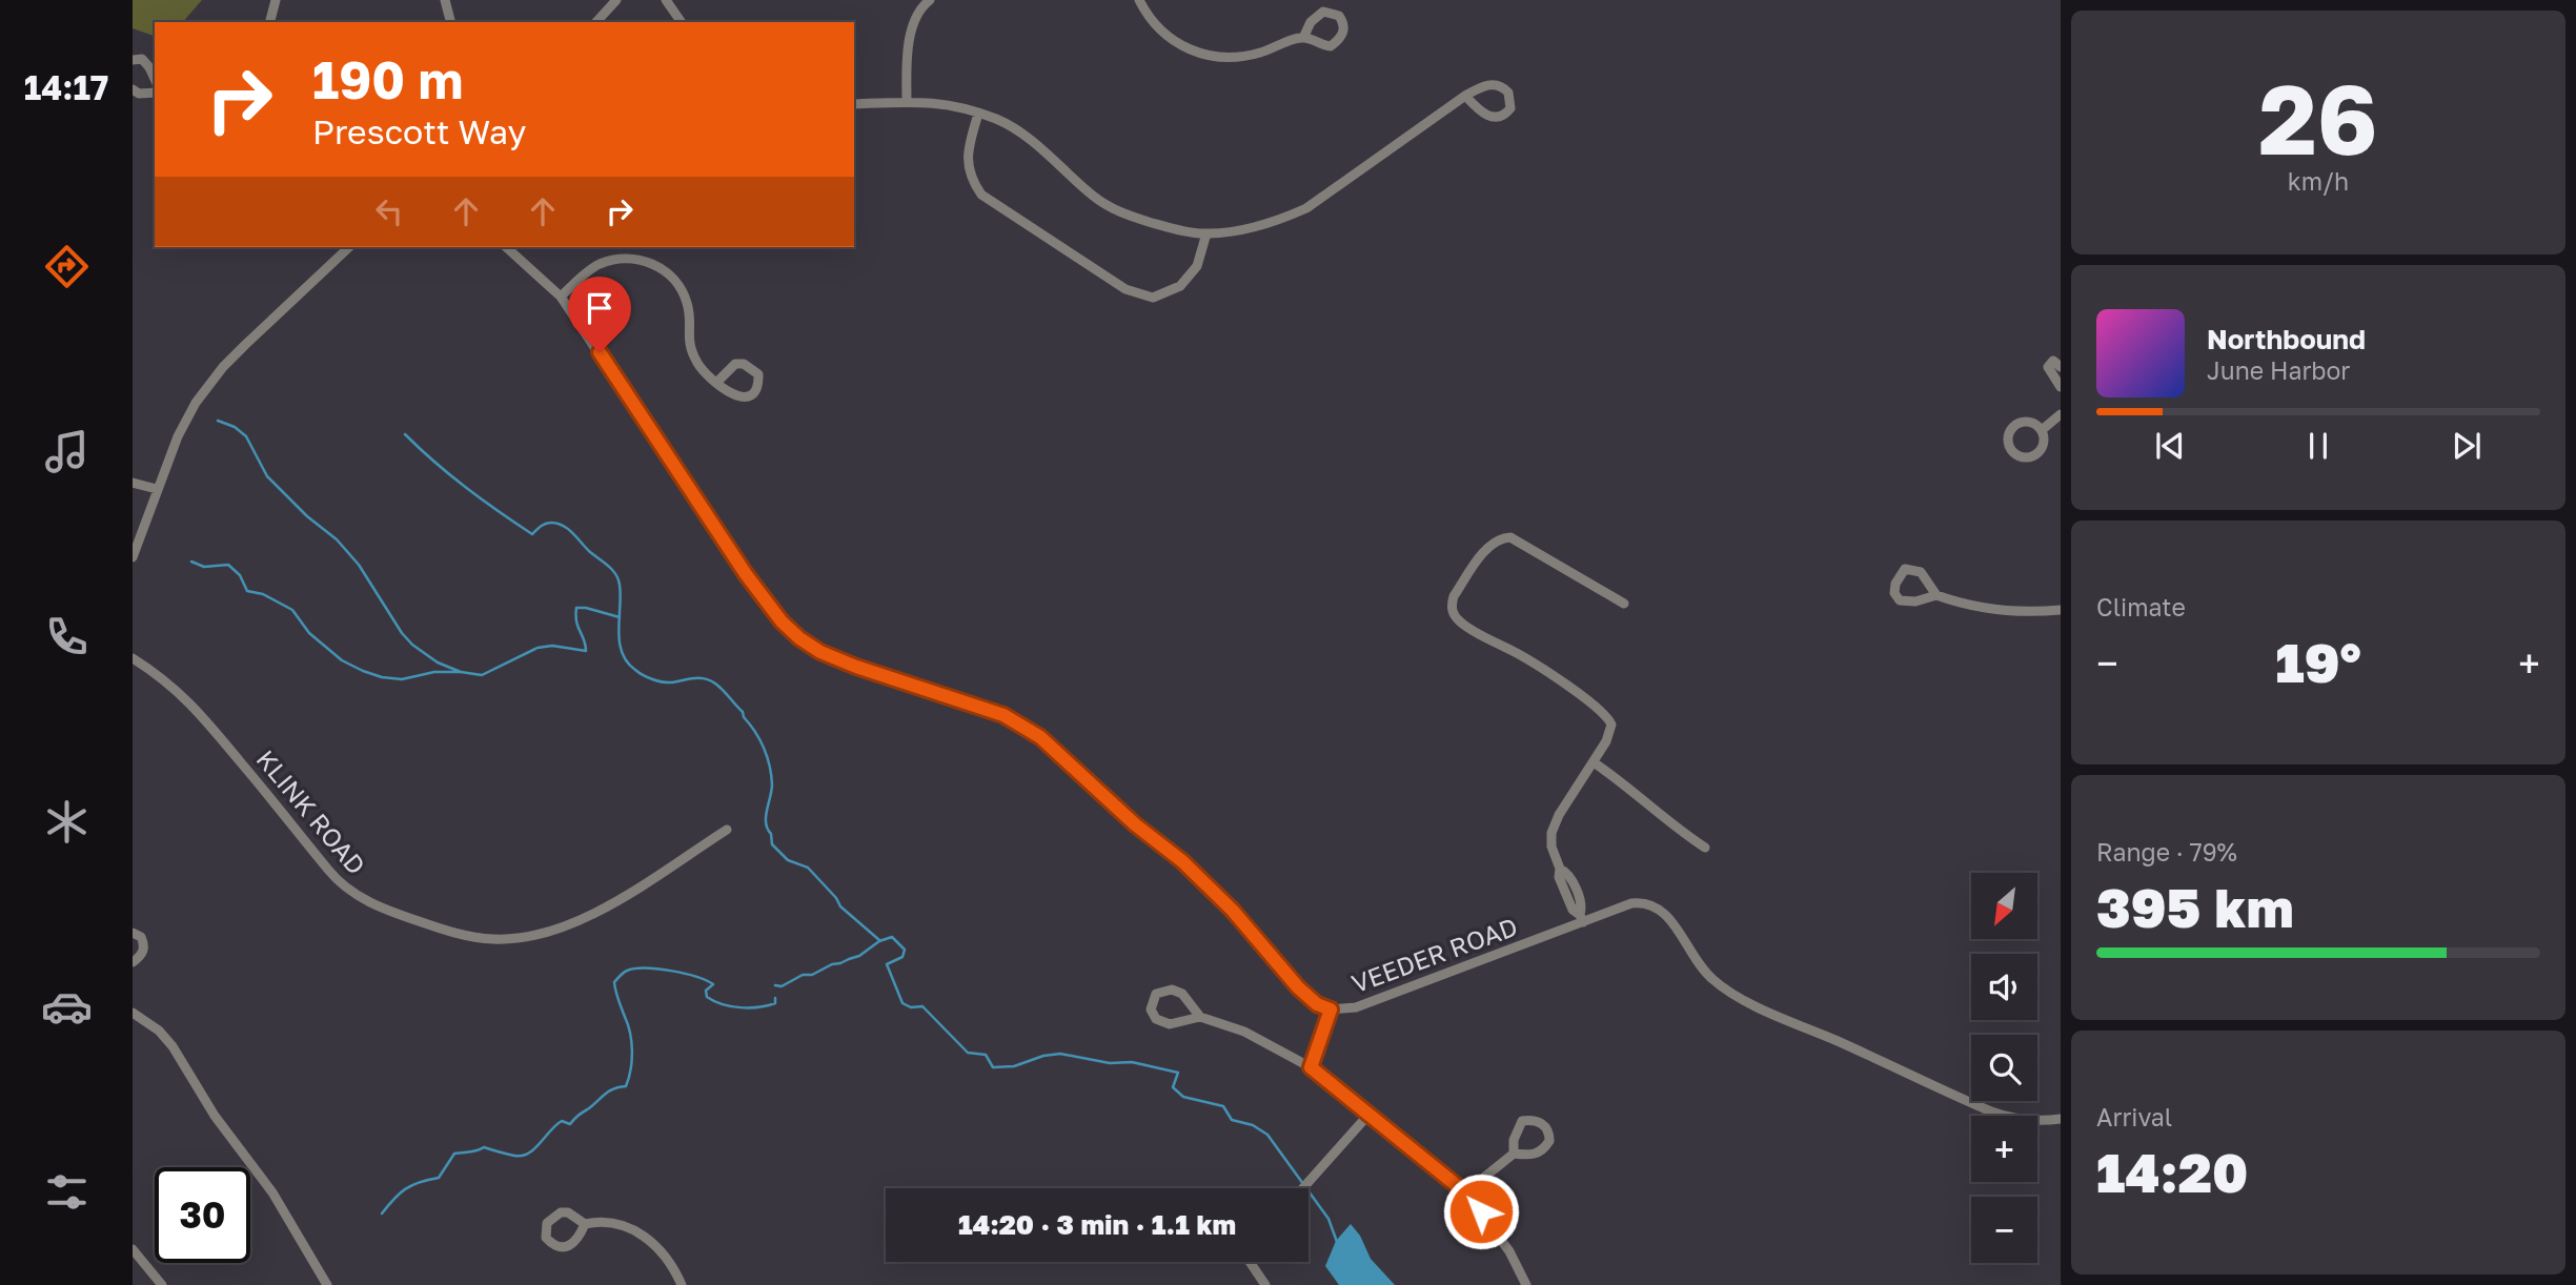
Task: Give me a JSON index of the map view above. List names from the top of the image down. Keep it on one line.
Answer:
{"streets":{"street":["KLINK ROAD","VEEDER ROAD"]},"north":"bottom left","page":{"tabs":"14:17","tile":[["26","km/h"],"Climate",["Range · 79%","395 km"],["Arrival","14:20"]],"turn":["190 m","Prescott Way"],"song":["Northbound","June Harbor"],"heat":["−","19°","+"],"map_buttons":["+","−"],"limit":"30","trip":"14:20 · 3 min · 1.1 km"}}
